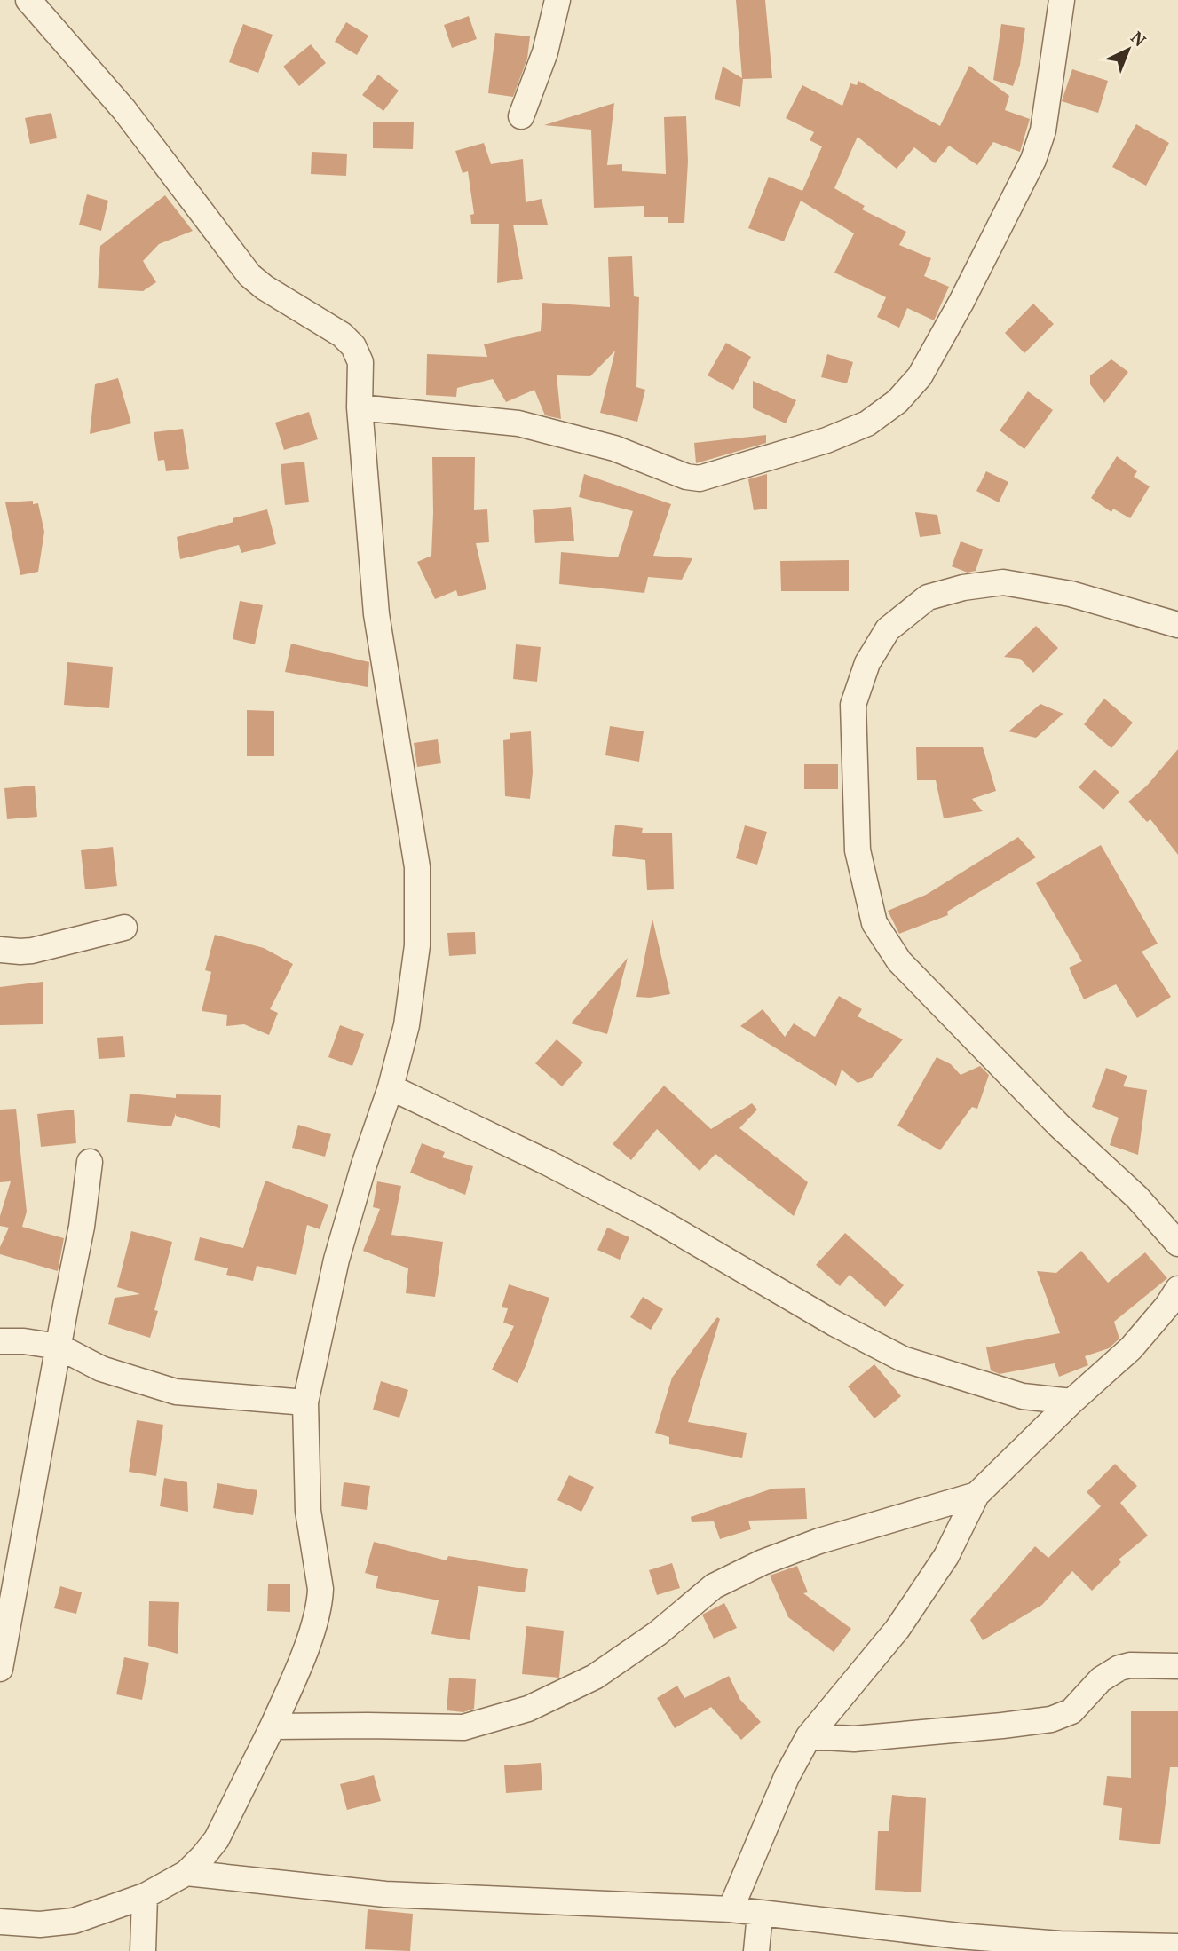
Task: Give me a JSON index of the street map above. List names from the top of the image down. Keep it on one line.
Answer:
{"north":"top right"}
